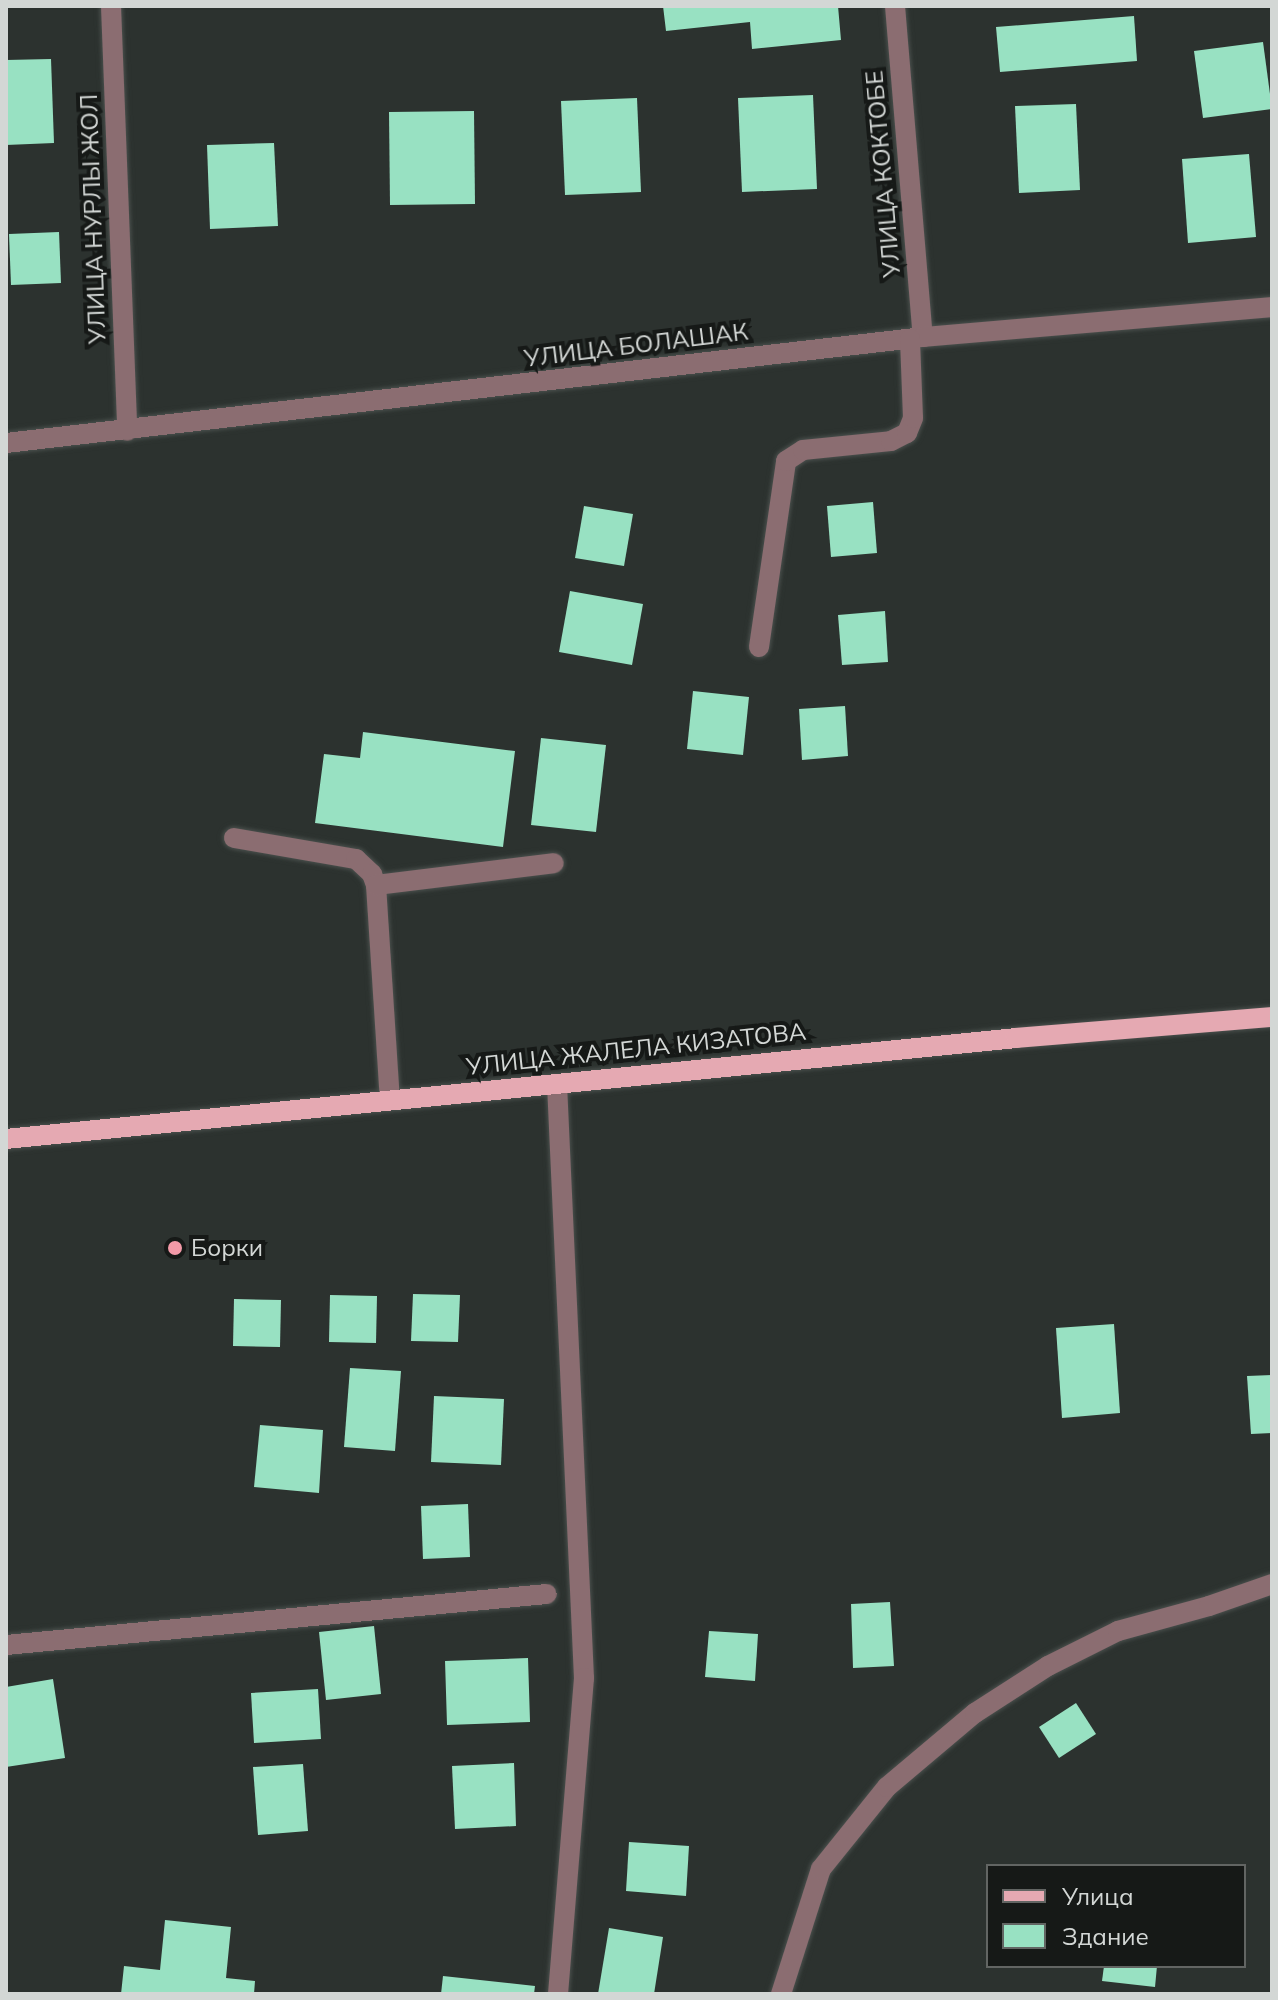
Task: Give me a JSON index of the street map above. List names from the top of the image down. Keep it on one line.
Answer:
{"streets":{"main road":["УЛИЦА ЖАЛЕЛА КИЗАТОВА"],"street":["УЛИЦА КОКТОБЕ","УЛИЦА НУРЛЫ ЖОЛ","УЛИЦА БОЛАШАК"]},"crossings":[["УЛИЦА КОКТОБЕ","УЛИЦА БОЛАШАК"],["УЛИЦА НУРЛЫ ЖОЛ","УЛИЦА БОЛАШАК"]],"places":["Борки"],"legend":["Улица","Здание"]}
